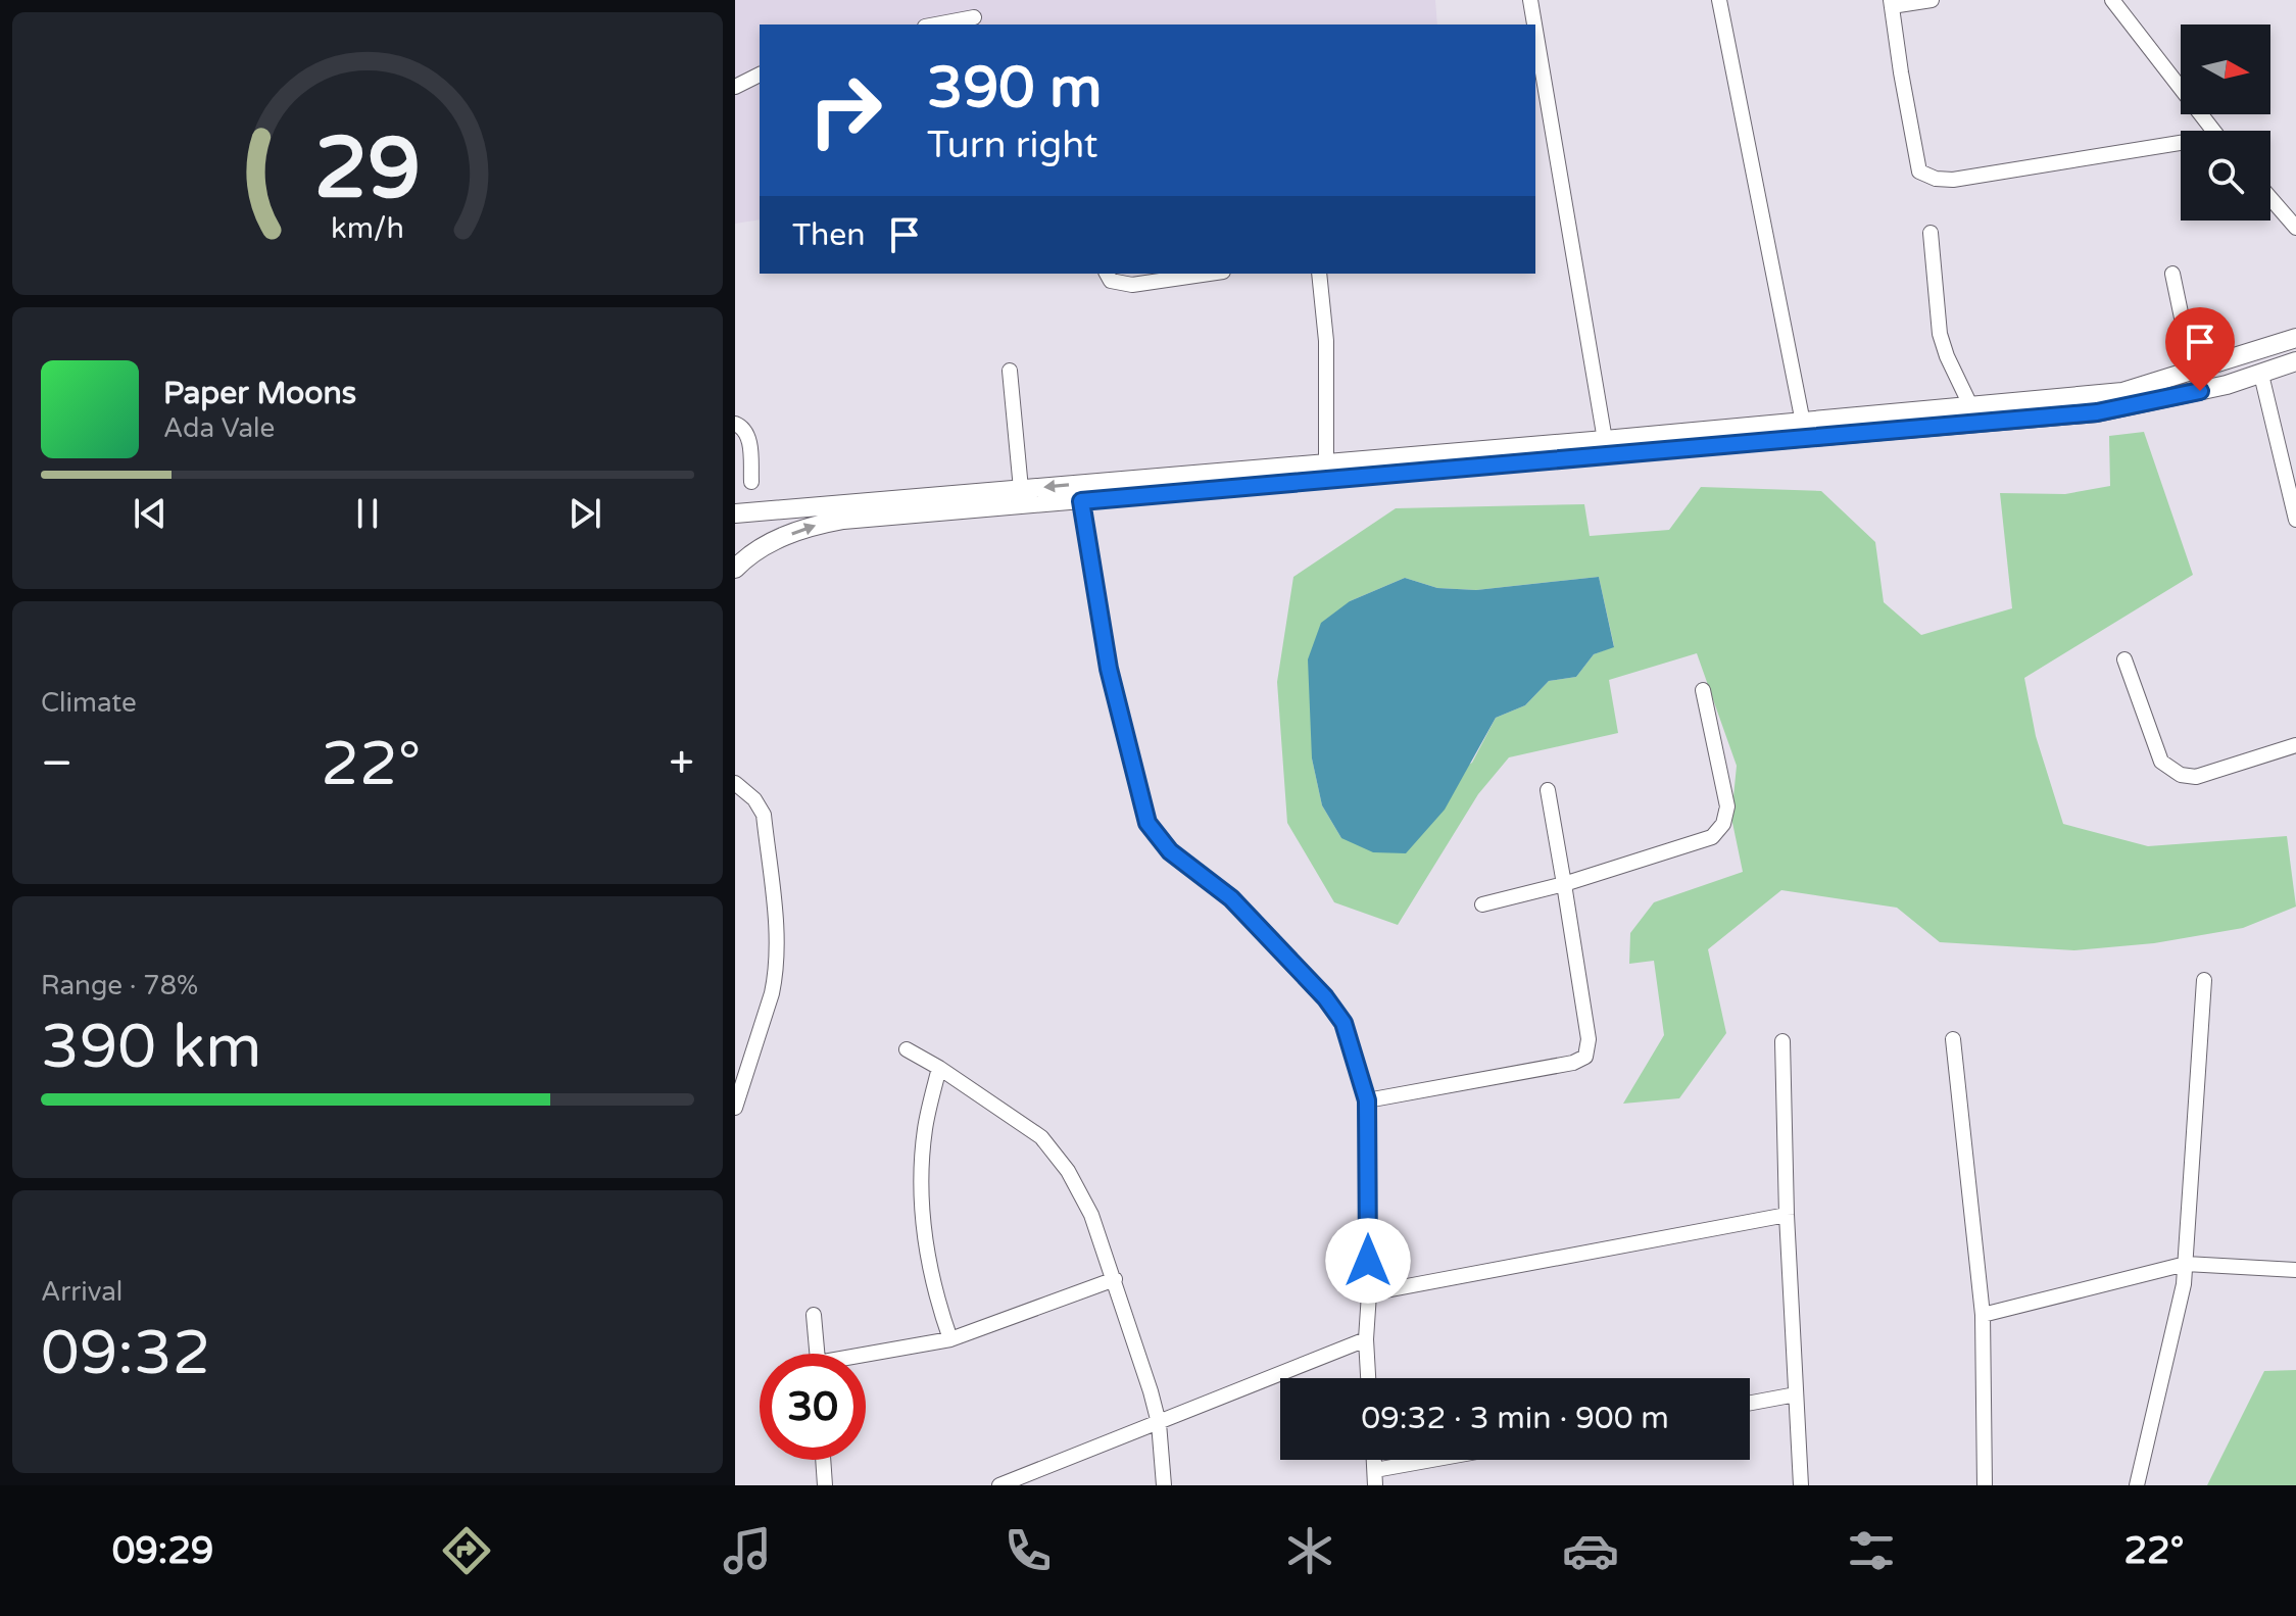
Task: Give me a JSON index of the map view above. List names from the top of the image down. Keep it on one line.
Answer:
{"north":"right","page":{"turn":["390 m","Turn right"],"then":"Then","song":["Paper Moons","Ada Vale"],"tile":["Climate",["Range · 78%","390 km"],["Arrival","09:32"]],"heat":["−","22°","+"],"limit":"30","trip":"09:32 · 3 min · 900 m","tabs":["09:29","22°"],"gauge":["29","km/h"]}}
